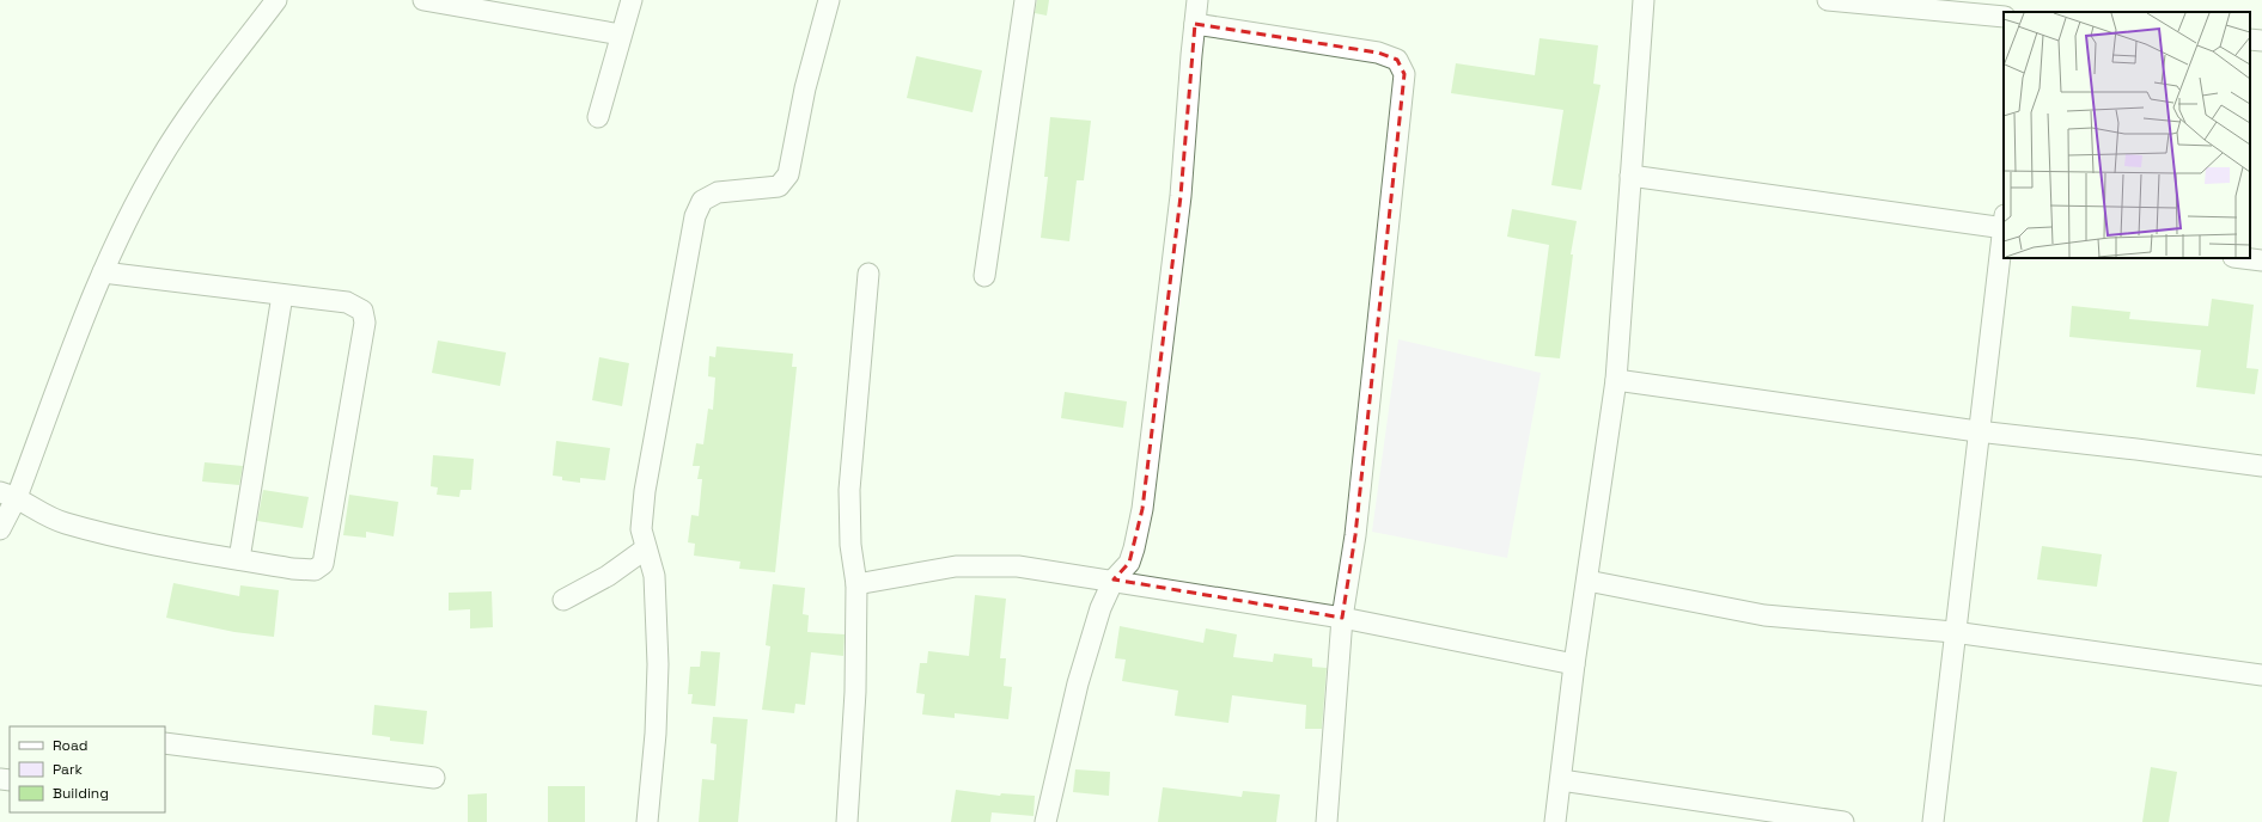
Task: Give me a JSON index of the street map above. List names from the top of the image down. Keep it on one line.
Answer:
{"legend":["Road","Park","Building"]}
